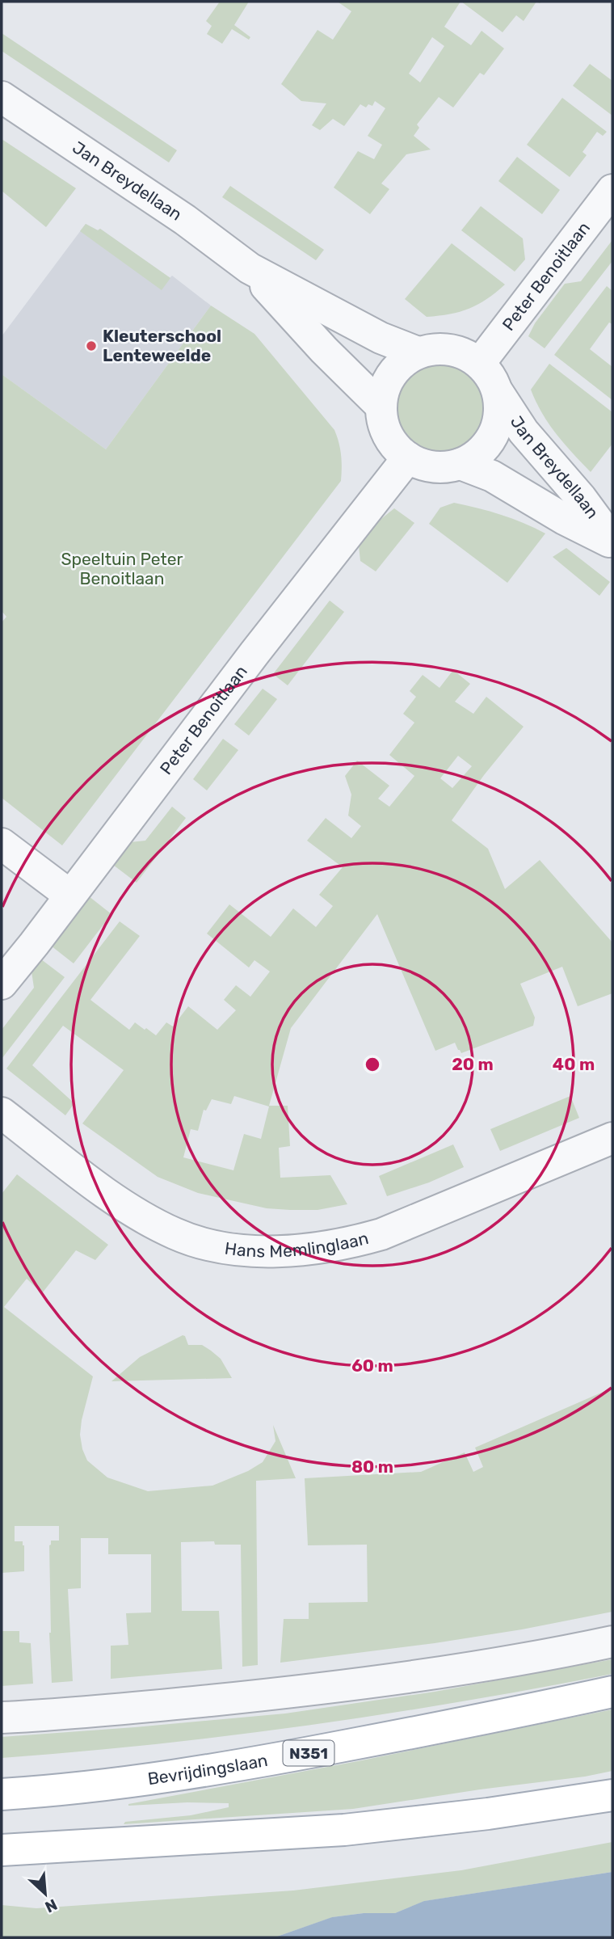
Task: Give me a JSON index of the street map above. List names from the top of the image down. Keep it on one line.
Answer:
{"streets":{"main road":["N351","Bevrijdingslaan"],"street":["Jan Breydellaan","Peter Benoitlaan","Hans Memlinglaan"]},"crossings":[["Jan Breydellaan","Peter Benoitlaan"]],"parks":["Speeltuin Peter Benoitlaan"],"places":["Kleuterschool Lenteweelde"],"north":"bottom right","rings":["20 m","40 m","60 m","80 m"]}
